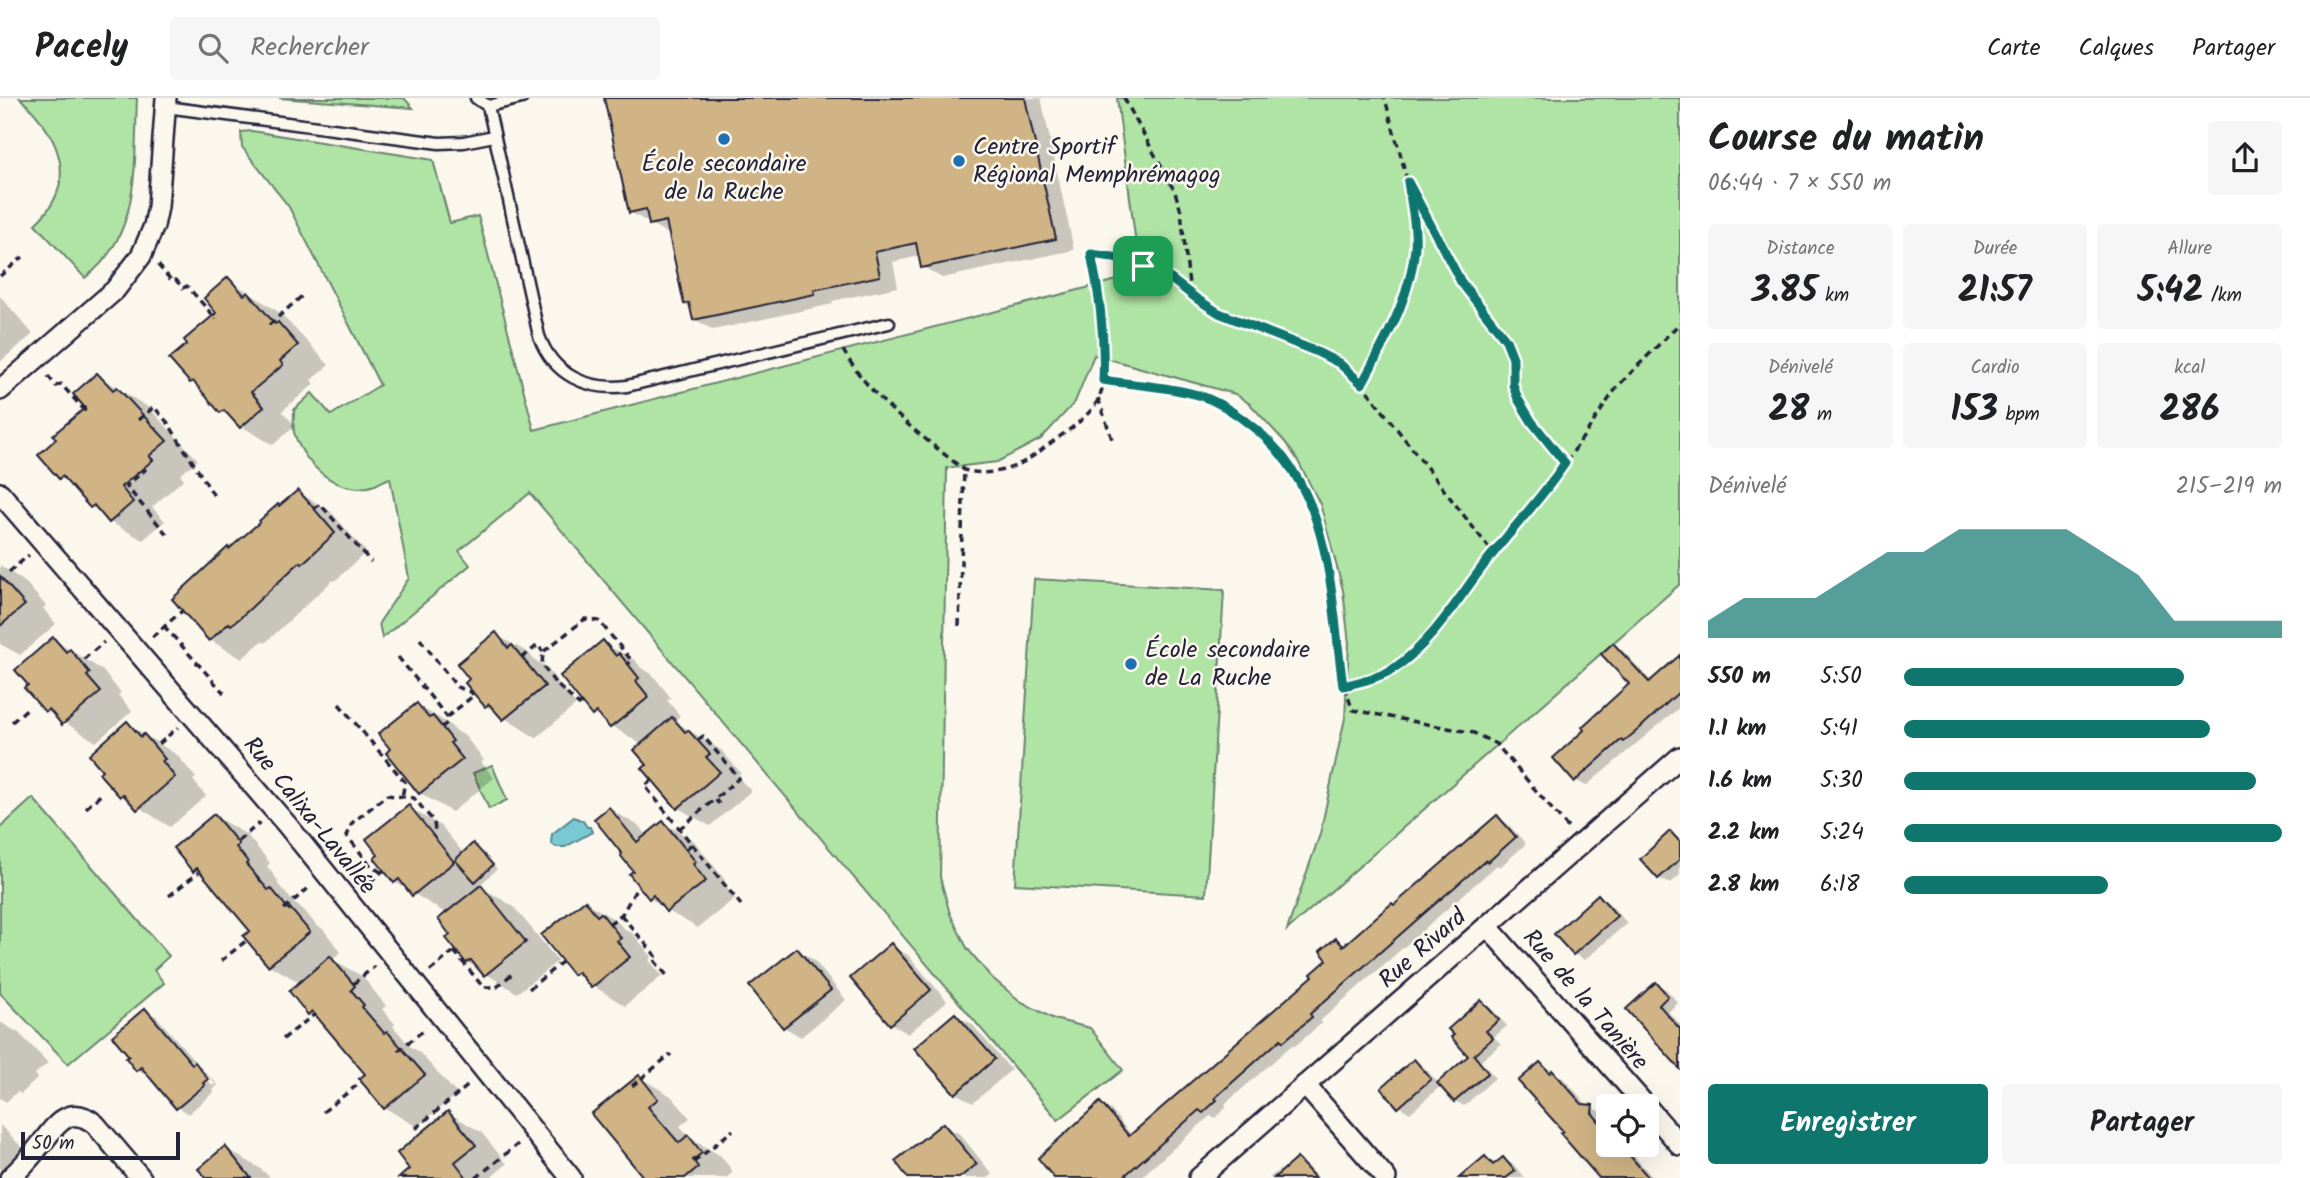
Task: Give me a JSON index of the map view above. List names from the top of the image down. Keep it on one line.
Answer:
{"streets":{"street":["Rue Calixa-Lavallée","Rue Rivard","Rue de la Tanière"]},"crossings":[["Rue Rivard","Rue de la Tanière"]],"places":["École secondaire de la Ruche","Centre Sportif Régional Memphrémagog","École secondaire de La Ruche"],"scale_bar":"50 m","page":{"header":"Pacely","search":"Rechercher","nav":["Carte","Calques","Partager"],"heading":["Course du matin","06:44 · 7 × 550 m"],"stats":[["Distance","3.85 km"],["Durée","21:57"],["Allure","5:42 /km"],["Dénivelé","28 m"],["Cardio","153 bpm"],["kcal","286"]],"chart":["Dénivelé","215–219 m"],"list":[{"name":"550 m","note":"5:50"},{"name":"1.1 km","note":"5:41"},{"name":"1.6 km","note":"5:30"},{"name":"2.2 km","note":"5:24"},{"name":"2.8 km","note":"6:18"}],"buttons":["Enregistrer","Partager"],"scale":"50 m"}}
